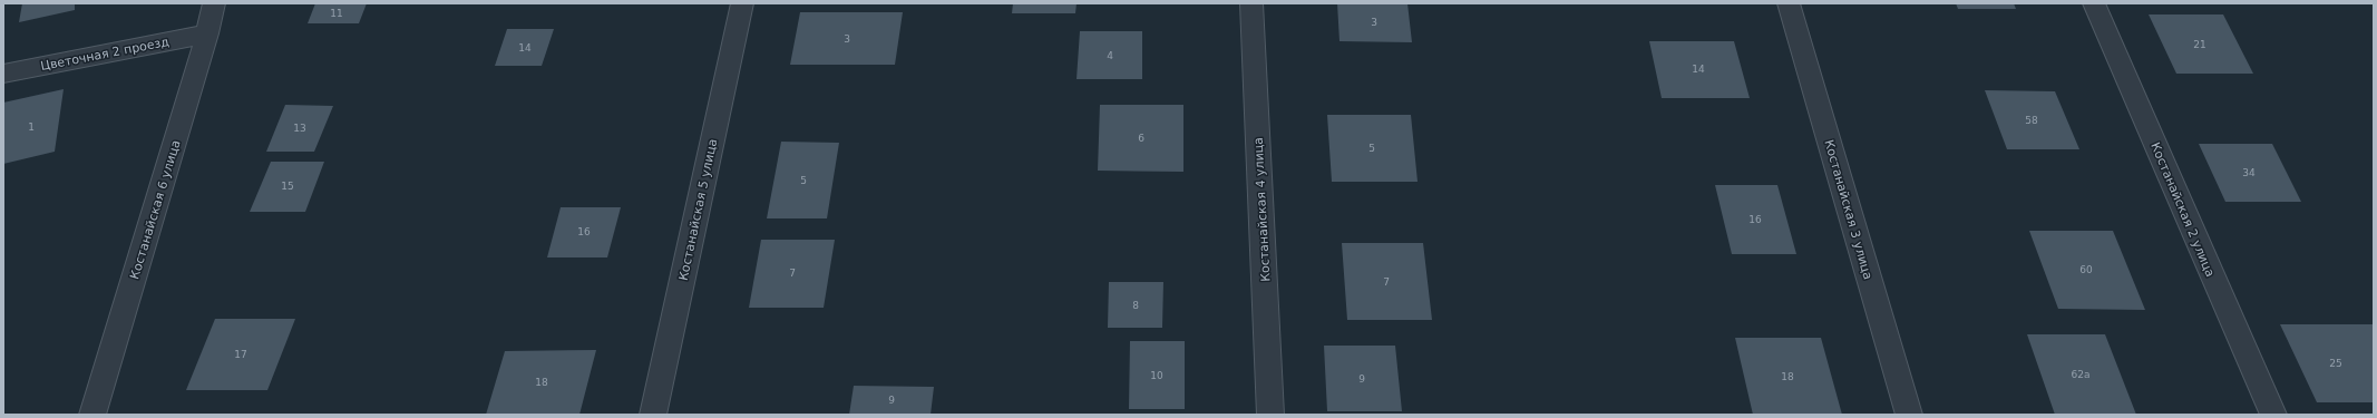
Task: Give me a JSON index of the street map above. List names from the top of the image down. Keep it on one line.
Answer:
{"streets":{"street":["Цветочная 2 проезд","Костанайская 6 улица","Костанайская 5 улица","Костанайская 4 улица","Костанайская 3 улица","Костанайская 2 улица"]},"crossings":[["Цветочная 2 проезд","Костанайская 6 улица"]],"house_numbers":["11","3","3","21","14","4","14","58","1","13","6","5","34","5","15","16","16","60","7","7","8","17","25","62а","10","18","9","18","9"]}
